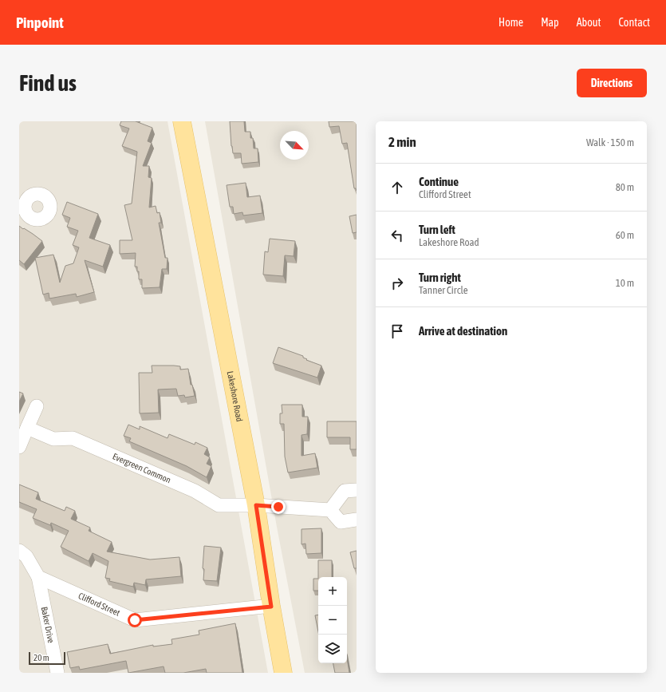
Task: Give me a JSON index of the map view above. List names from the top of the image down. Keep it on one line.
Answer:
{"streets":{"main road":["Lakeshore Road"],"street":["Evergreen Common","Clifford Street","Baker Drive"]},"crossings":[["Lakeshore Road","Evergreen Common"],["Lakeshore Road","Clifford Street"],["Clifford Street","Baker Drive"]],"scale_bar":"20 m","north":"bottom right","page":{"header":"Pinpoint","nav":["Home","Map","About","Contact"],"buttons":"Directions","title":"Find us","heading":["2 min","Walk · 150 m"],"list":[["Continue","Clifford Street","80 m"],["Turn left","Lakeshore Road","60 m"],["Turn right","Tanner Circle","10 m"],"Arrive at destination"],"map_buttons":["+","−"],"scale":"20 m"}}
